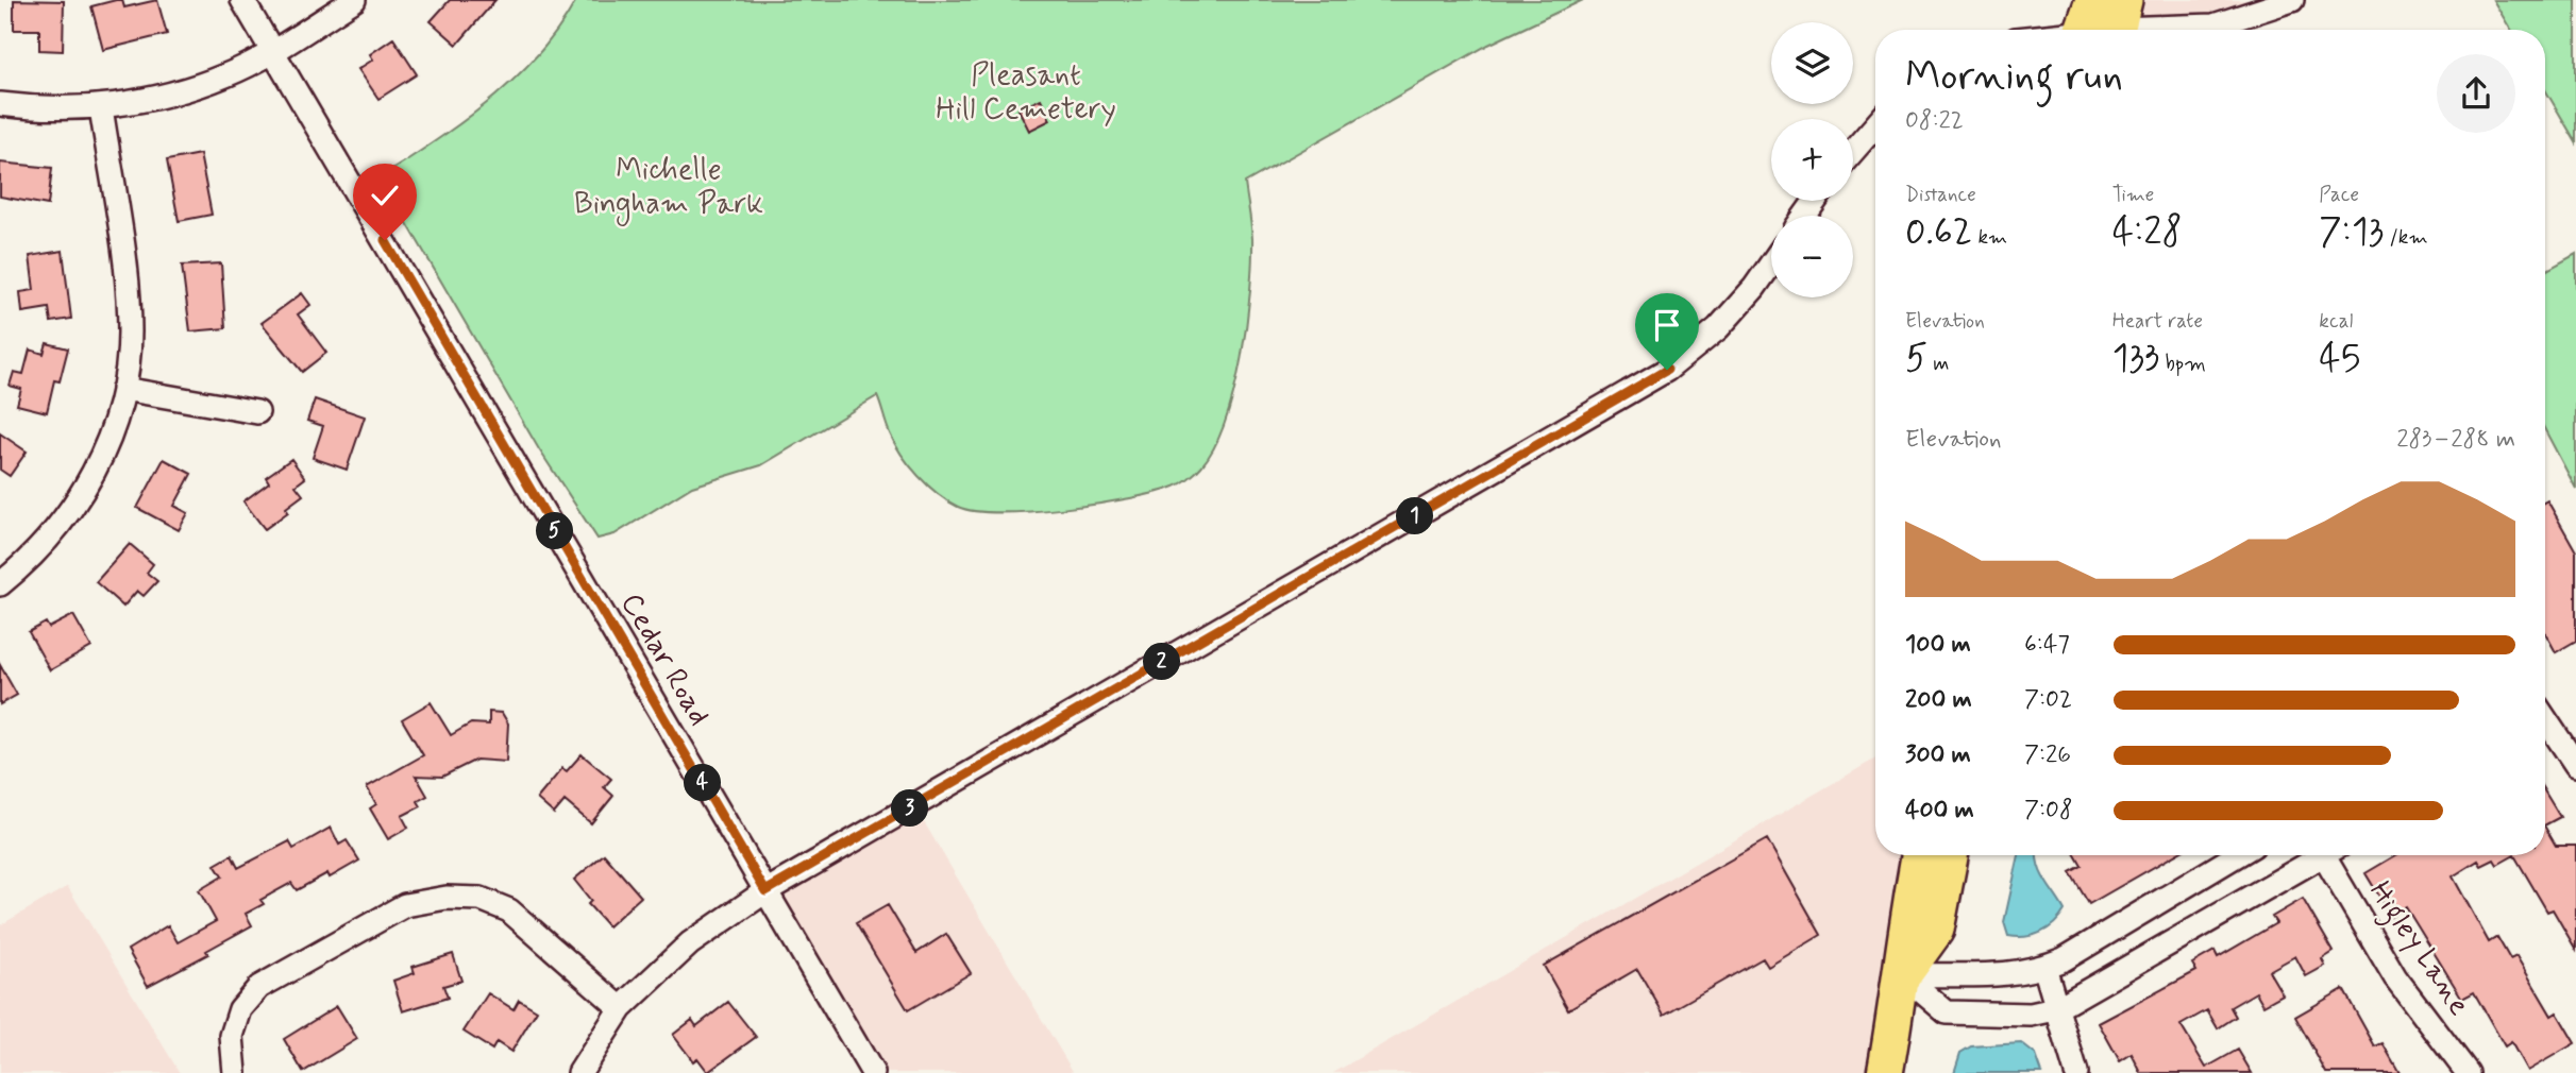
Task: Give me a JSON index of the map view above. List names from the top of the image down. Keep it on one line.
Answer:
{"streets":{"street":["Cedar Road","Higley Lane"]},"parks":["Pleasant Hill Cemetery","Michelle Bingham Park"],"page":{"map_buttons":["+","−"],"heading":["Morning run","08:22"],"stats":[["Distance","0.62 km"],["Time","4:28"],["Pace","7:13 /km"],["Elevation","5 m"],["Heart rate","133 bpm"],["kcal","45"]],"chart":["Elevation","283–288 m"],"pins":["1","5","2","4","3"],"list":[{"name":"100 m","note":"6:47"},{"name":"200 m","note":"7:02"},{"name":"300 m","note":"7:26"},{"name":"400 m","note":"7:08"}]}}
